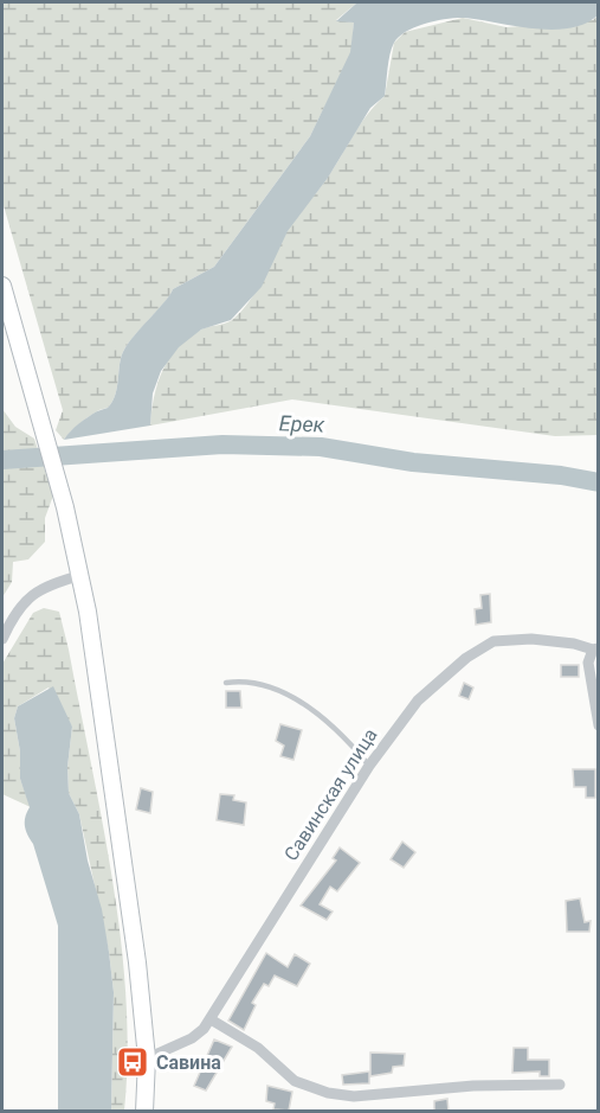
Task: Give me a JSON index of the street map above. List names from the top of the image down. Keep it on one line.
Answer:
{"streets":{"street":["Савинская улица"]},"water":["Ерек"],"places":{"bus stop":["Савина"]}}
